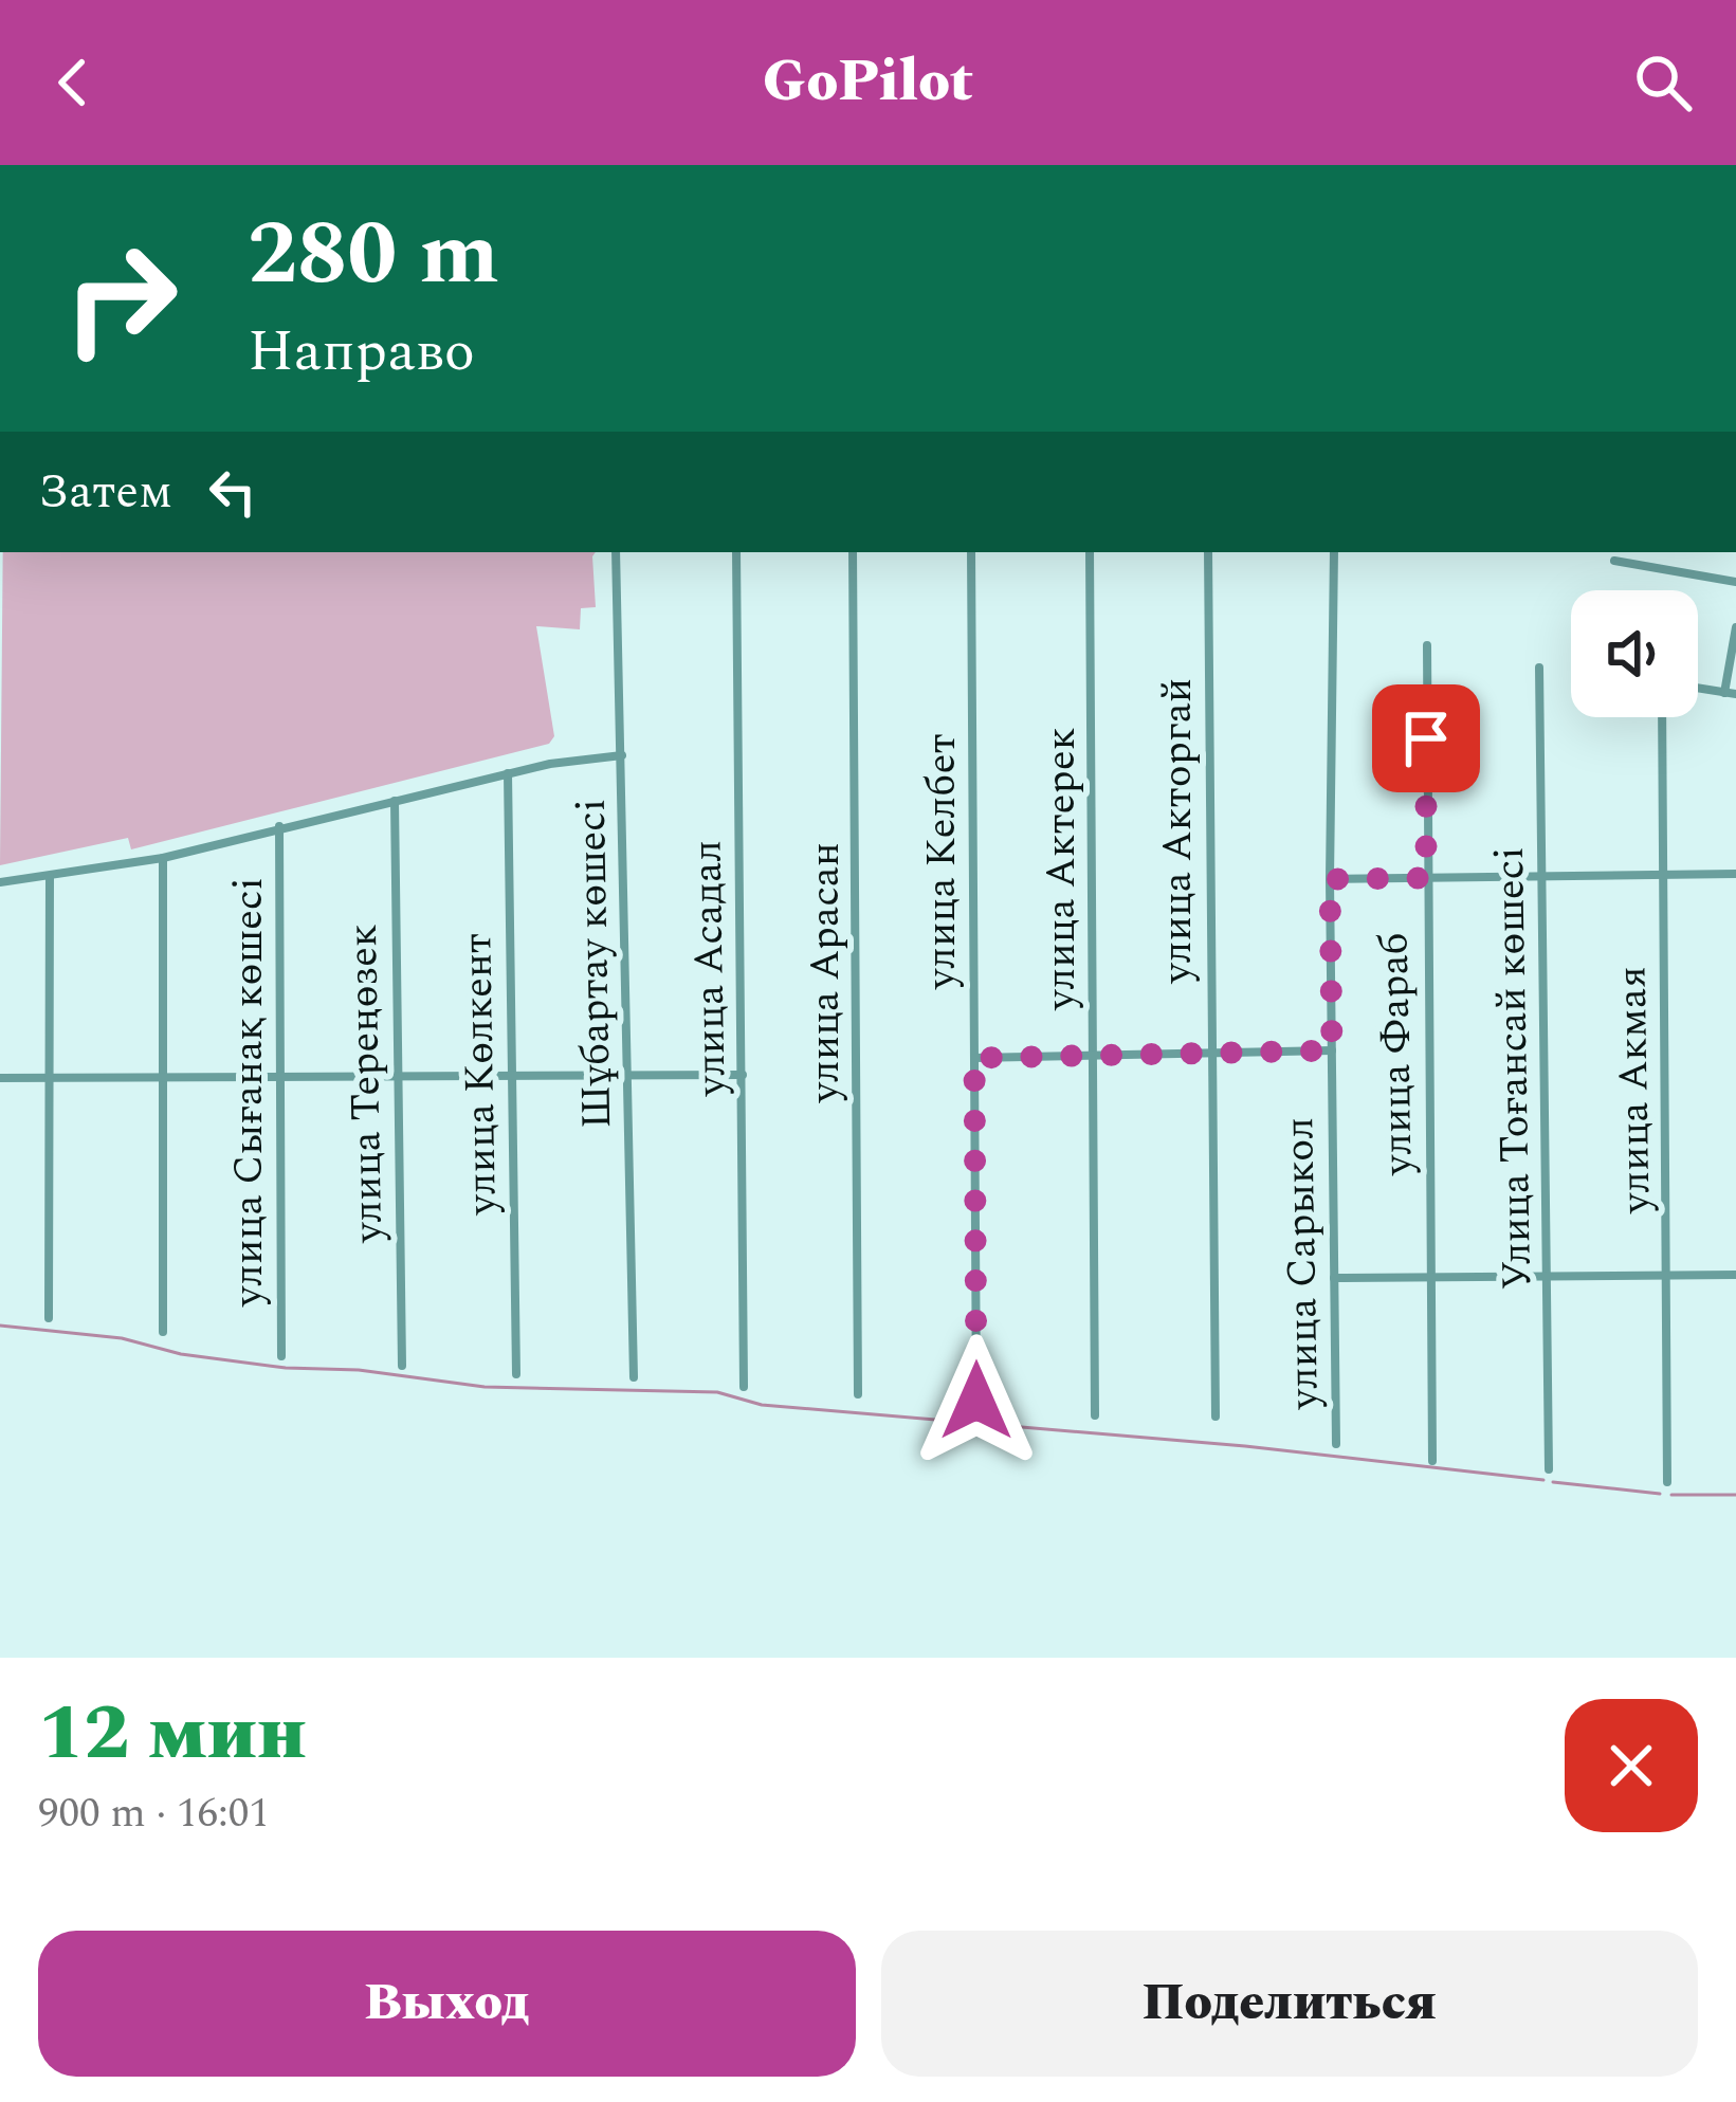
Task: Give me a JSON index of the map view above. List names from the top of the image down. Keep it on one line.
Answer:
{"streets":{"street":["улица Акторгай","улица Келбет","улица Актерек","Шұбартау көшесі","улица Асадал","улица Арасан","улица Фараб","Улица Тоғансай көшесі","улица Көлкент","улица Тереңөзек","улица Акмая","улица Сығанақ көшесі","улица Сарыкол"]},"page":{"header":"GoPilot","turn":["280 m","Направо"],"then":"Затем","heading":["12 мин","900 m · 16:01"],"buttons":["Выход","Поделиться"]}}
